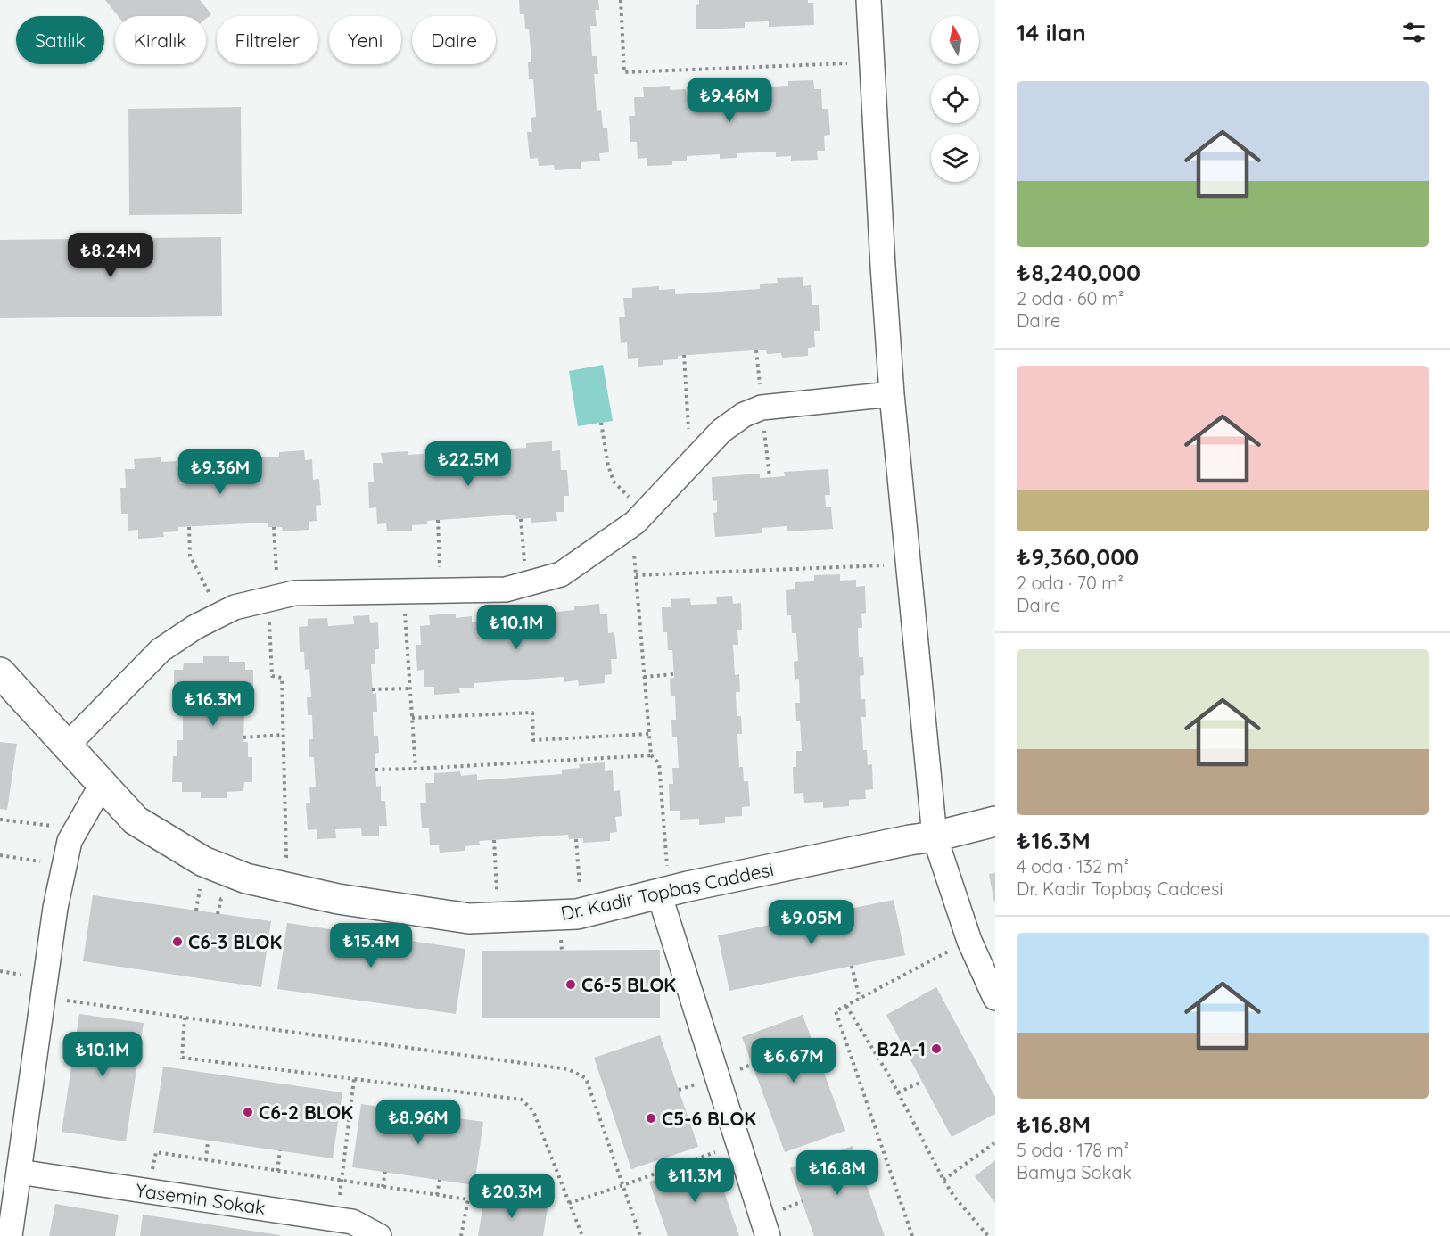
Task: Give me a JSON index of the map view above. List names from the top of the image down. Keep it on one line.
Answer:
{"streets":{"street":["Dr. Kadir Topbaş Caddesi","Yasemin Sokak"]},"places":["C6-3 BLOK","C6-5 BLOK","B2A-1","C6-2 BLOK","C5-6 BLOK"],"north":"top","page":{"heading":"14 ilan","chip":["Satılık","Kiralık","Filtreler","Yeni","Daire"],"list":[{"name":"₺8,240,000","note":"2 oda · 60 m² · Daire"},{"name":"₺9,360,000","note":"2 oda · 70 m² · Daire"},{"name":"₺16.3M","note":"4 oda · 132 m² · Dr. Kadir Topbaş Caddesi"},{"name":"₺16.8M","note":"5 oda · 178 m² · Bamya Sokak"}],"price":["₺9.46M","₺8.24M","₺22.5M","₺9.36M","₺10.1M","₺16.3M","₺9.05M","₺15.4M","₺10.1M","₺6.67M","₺8.96M","₺16.8M","₺11.3M","₺20.3M"]}}
